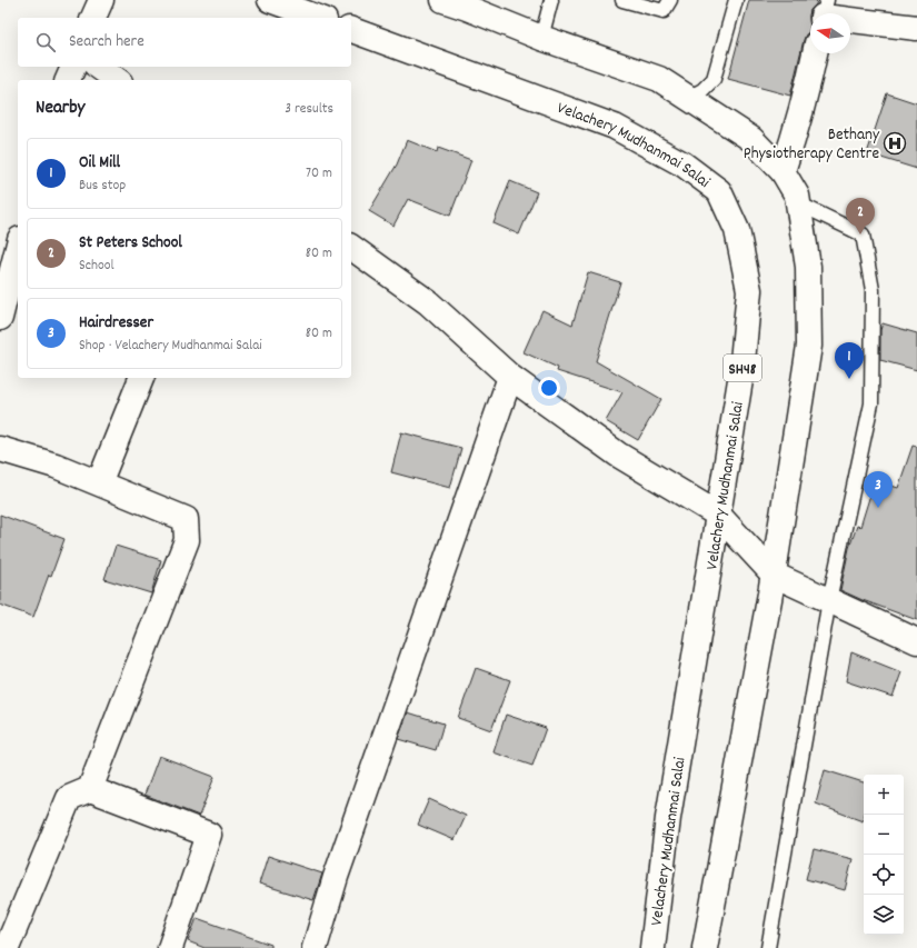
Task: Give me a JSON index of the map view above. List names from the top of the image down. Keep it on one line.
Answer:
{"streets":{"street":["Velachery Mudhanmai Salai","SH48"]},"places":{"hospital":["Bethany Physiotherapy Centre"]},"north":"left","page":{"search":"Search here","heading":["Nearby","3 results"],"list":[{"mark":"1","name":"Oil Mill","note":"Bus stop","value":"70 m"},{"mark":"2","name":"St Peters School","note":"School","value":"80 m"},{"mark":"3","name":"Hairdresser","note":"Shop · Velachery Mudhanmai Salai","value":"80 m"}],"pins":["2","1","3"],"map_buttons":["+","−"]}}
